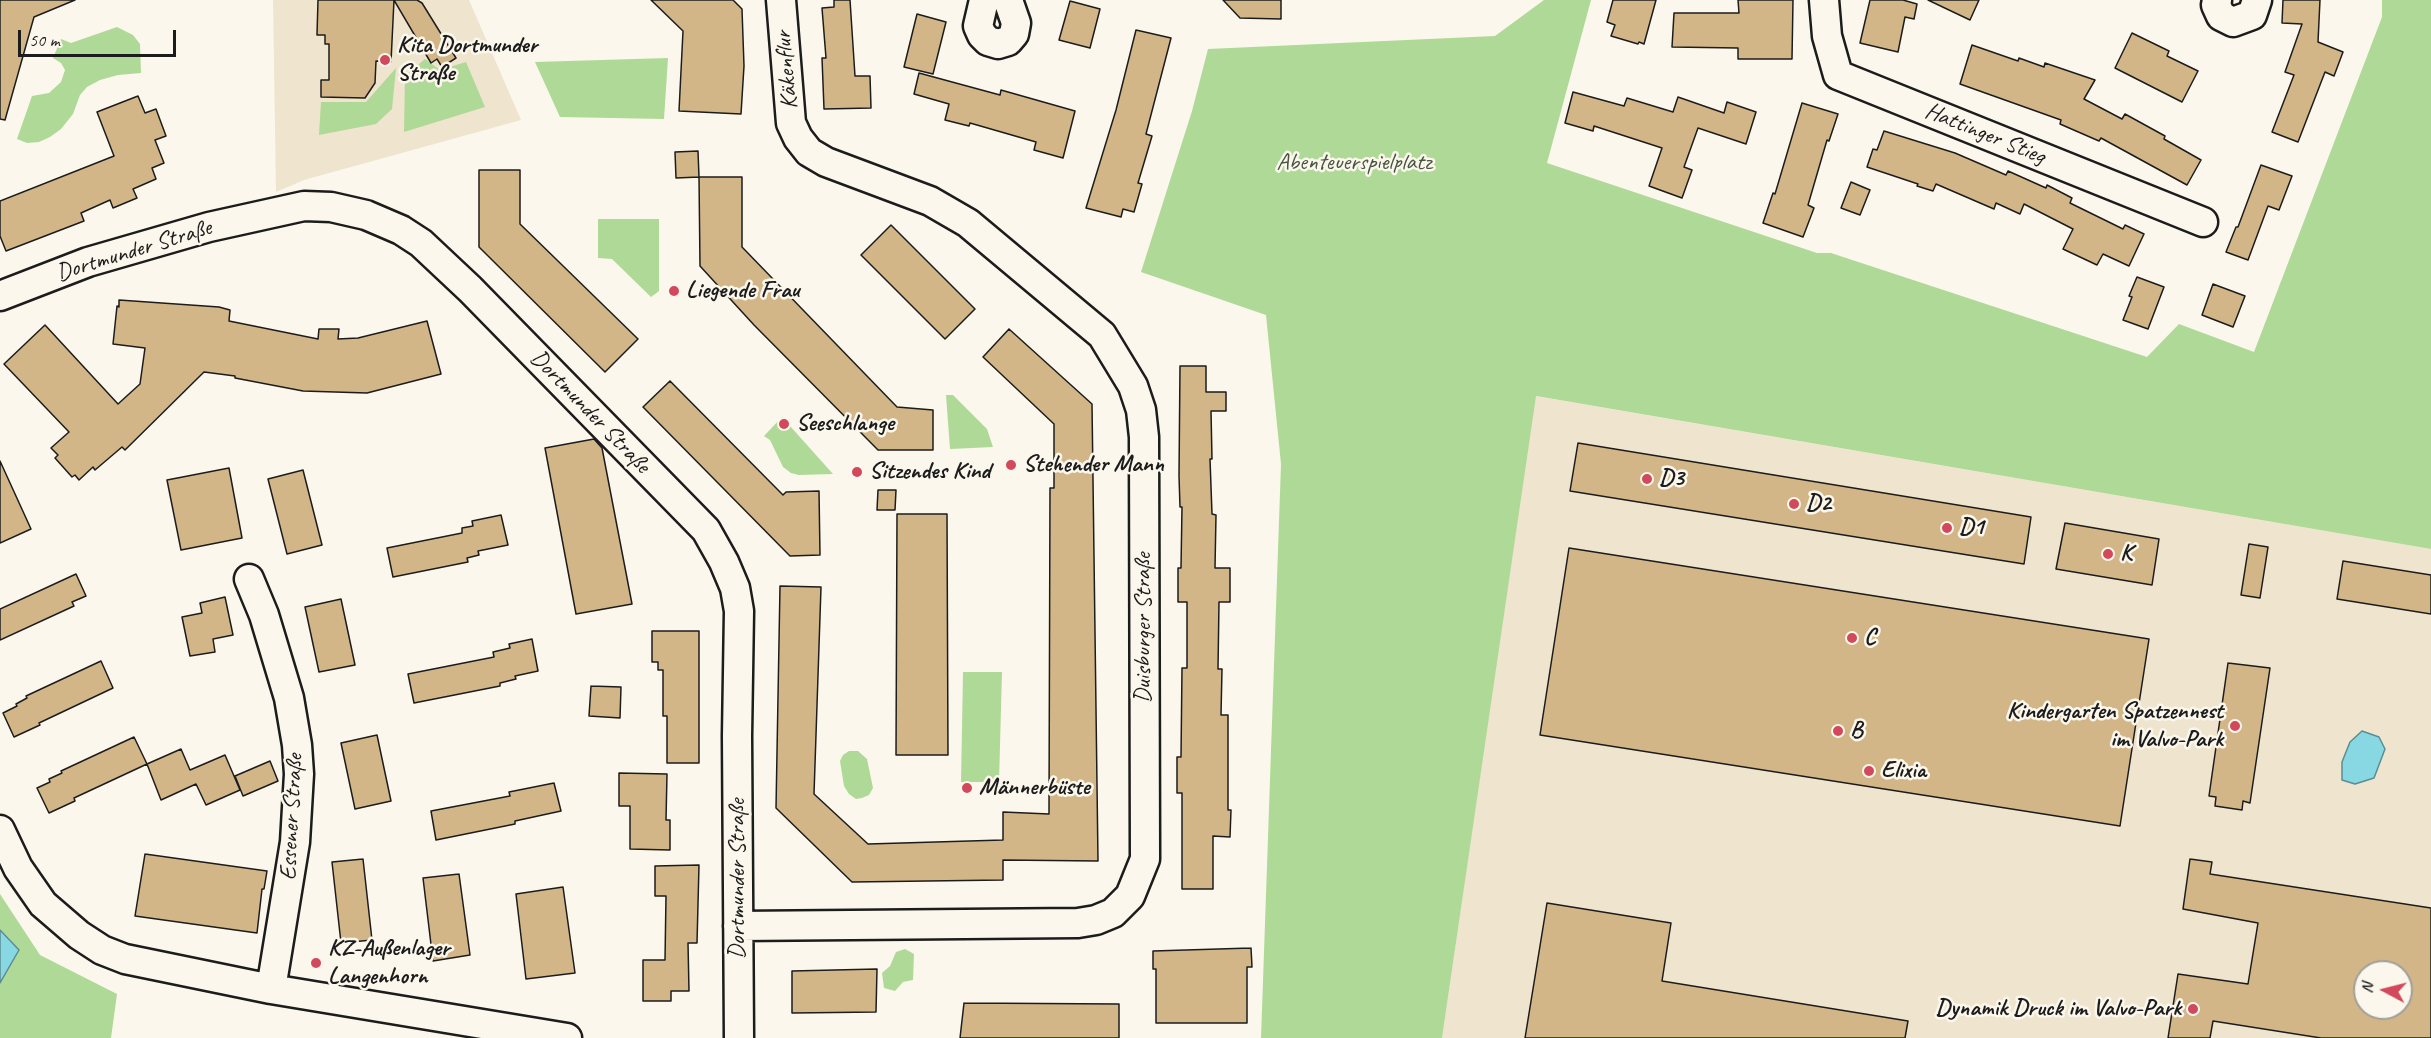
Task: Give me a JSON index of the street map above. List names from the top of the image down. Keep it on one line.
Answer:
{"streets":{"street":["Käkenflur","Hattinger Stieg","Dortmunder Straße","Duisburger Straße","Essener Straße"]},"crossings":[["Käkenflur","Duisburger Straße"],["Dortmunder Straße","Duisburger Straße"]],"parks":["Abenteuerspielplatz"],"places":["Kita Dortmunder Straße","Liegende Frau","Seeschlange","Stehender Mann","Sitzendes Kind","D3","D2","D1","K","C","Kindergarten Spatzennest im Valvo-Park","B","Elixia","Männerbüste","KZ-Außenlager Langenhorn","Dynamik Druck im Valvo-Park"],"scale_bar":"50 m","north":"left"}
